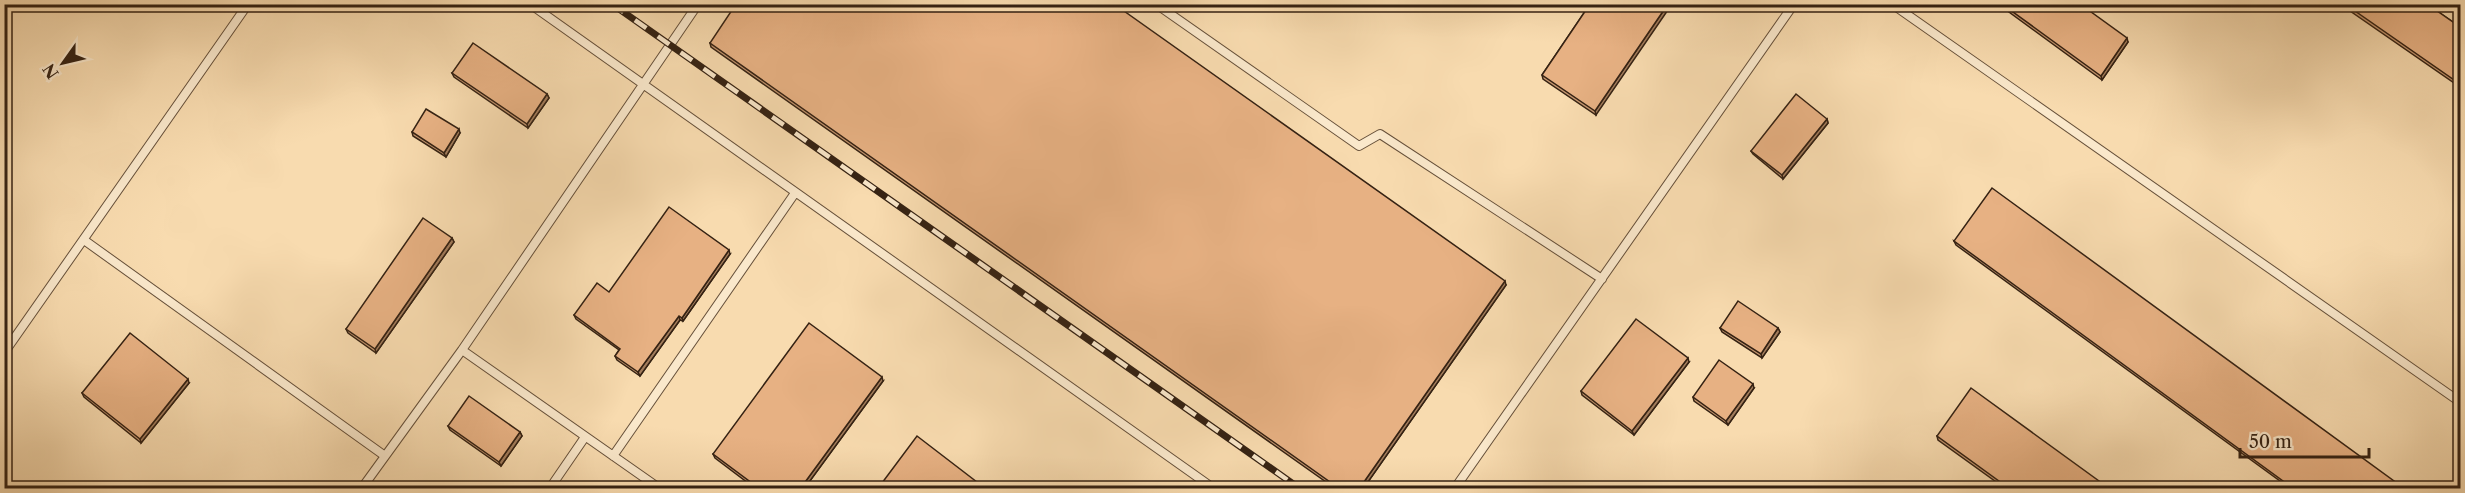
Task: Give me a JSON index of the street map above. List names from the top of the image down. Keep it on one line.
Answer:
{"scale_bar":"50 m","north":"bottom left"}
